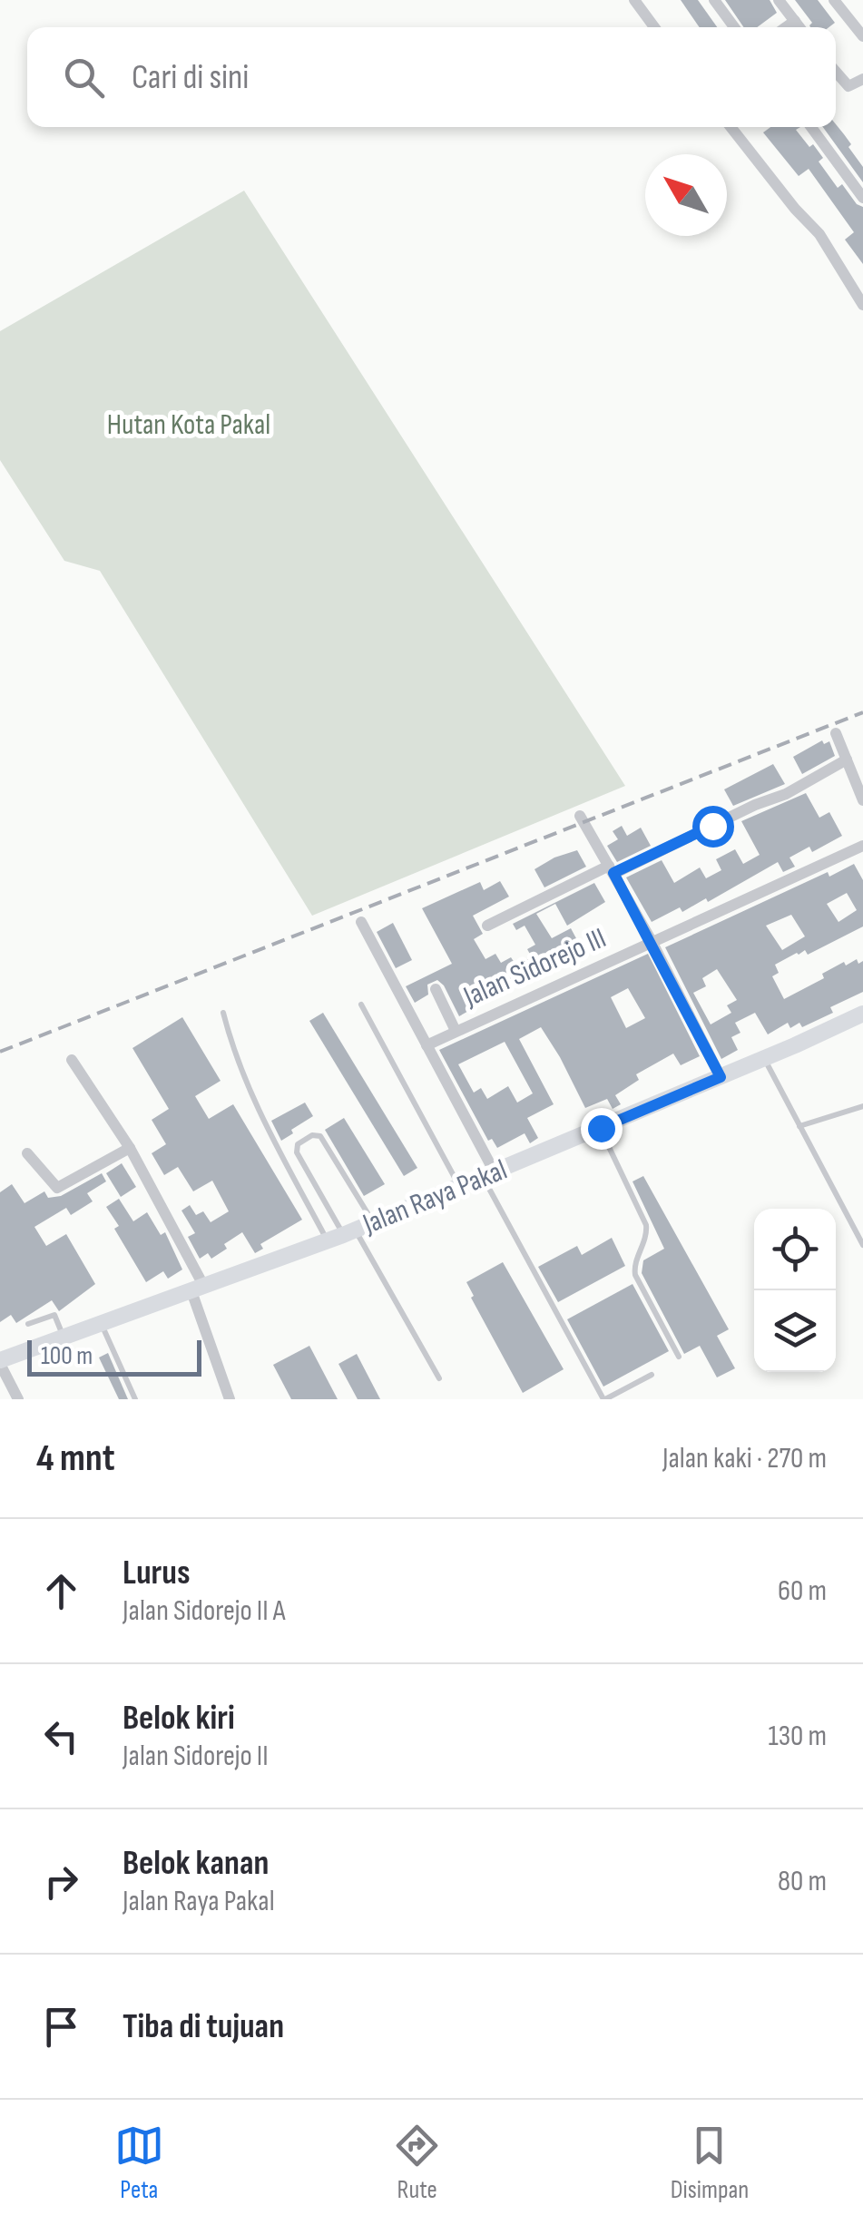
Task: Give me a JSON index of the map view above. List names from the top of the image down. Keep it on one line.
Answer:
{"streets":{"main road":["Jalan Raya Pakal"],"street":["Jalan Sidorejo III"]},"parks":["Hutan Kota Pakal"],"scale_bar":"100 m","north":"top left","page":{"search":"Cari di sini","scale":"100 m","heading":["4 mnt","Jalan kaki · 270 m"],"list":[["Lurus","Jalan Sidorejo II A","60 m"],["Belok kiri","Jalan Sidorejo II","130 m"],["Belok kanan","Jalan Raya Pakal","80 m"],"Tiba di tujuan"],"nav":["Peta","Rute","Disimpan"]}}
